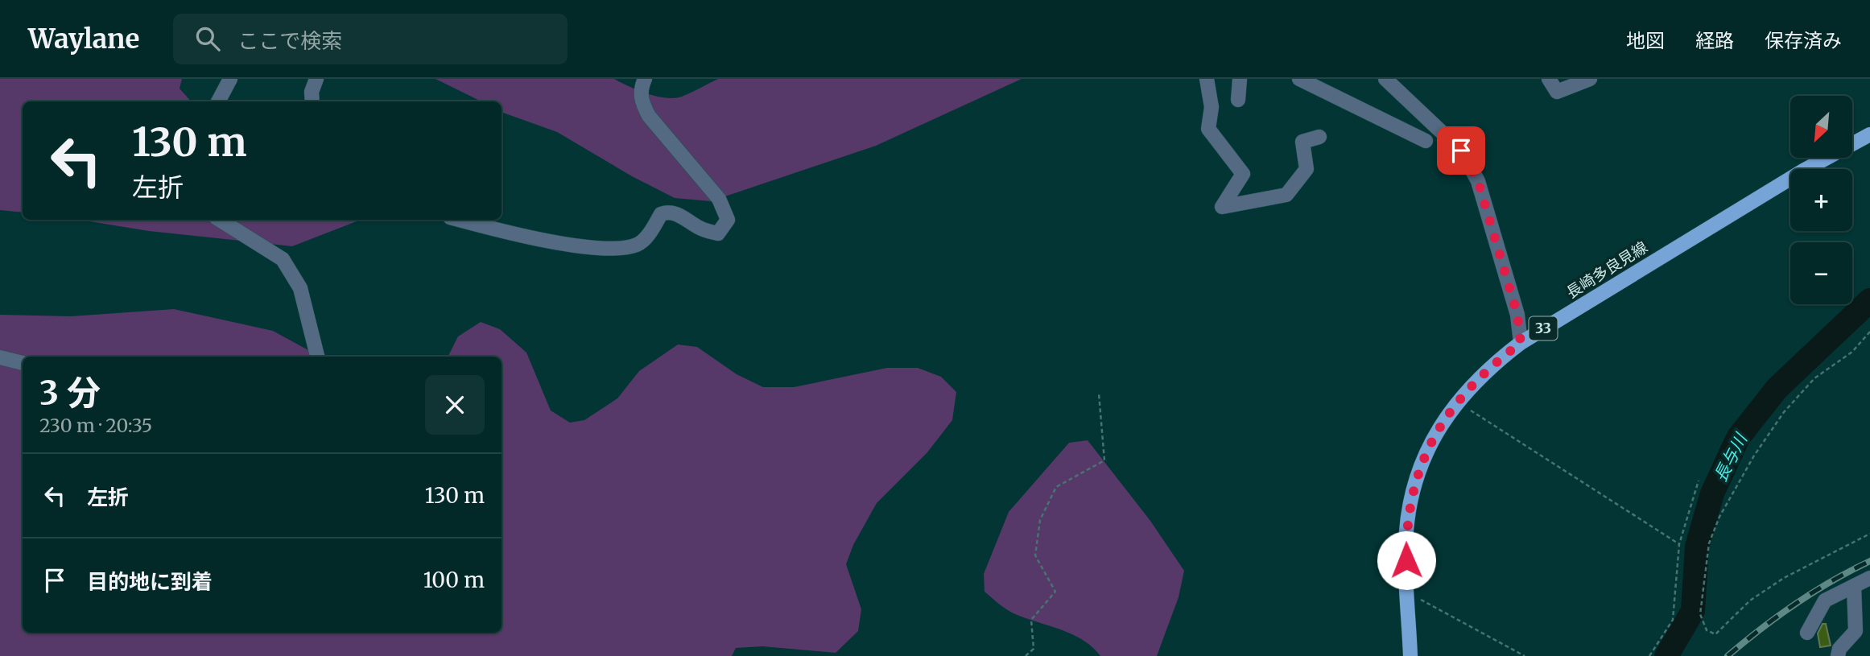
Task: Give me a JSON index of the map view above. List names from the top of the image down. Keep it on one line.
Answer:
{"streets":{"main road":["長崎多良見線","33"]},"water":["長与川"],"north":"bottom left","page":{"header":"Waylane","search":"ここで検索","nav":["地図","経路","保存済み"],"map_buttons":["+","−"],"turn":["130 m","左折"],"heading":["3 分","230 m · 20:35"],"list":[{"name":"左折","value":"130 m"},{"name":"目的地に到着","value":"100 m"}]}}
